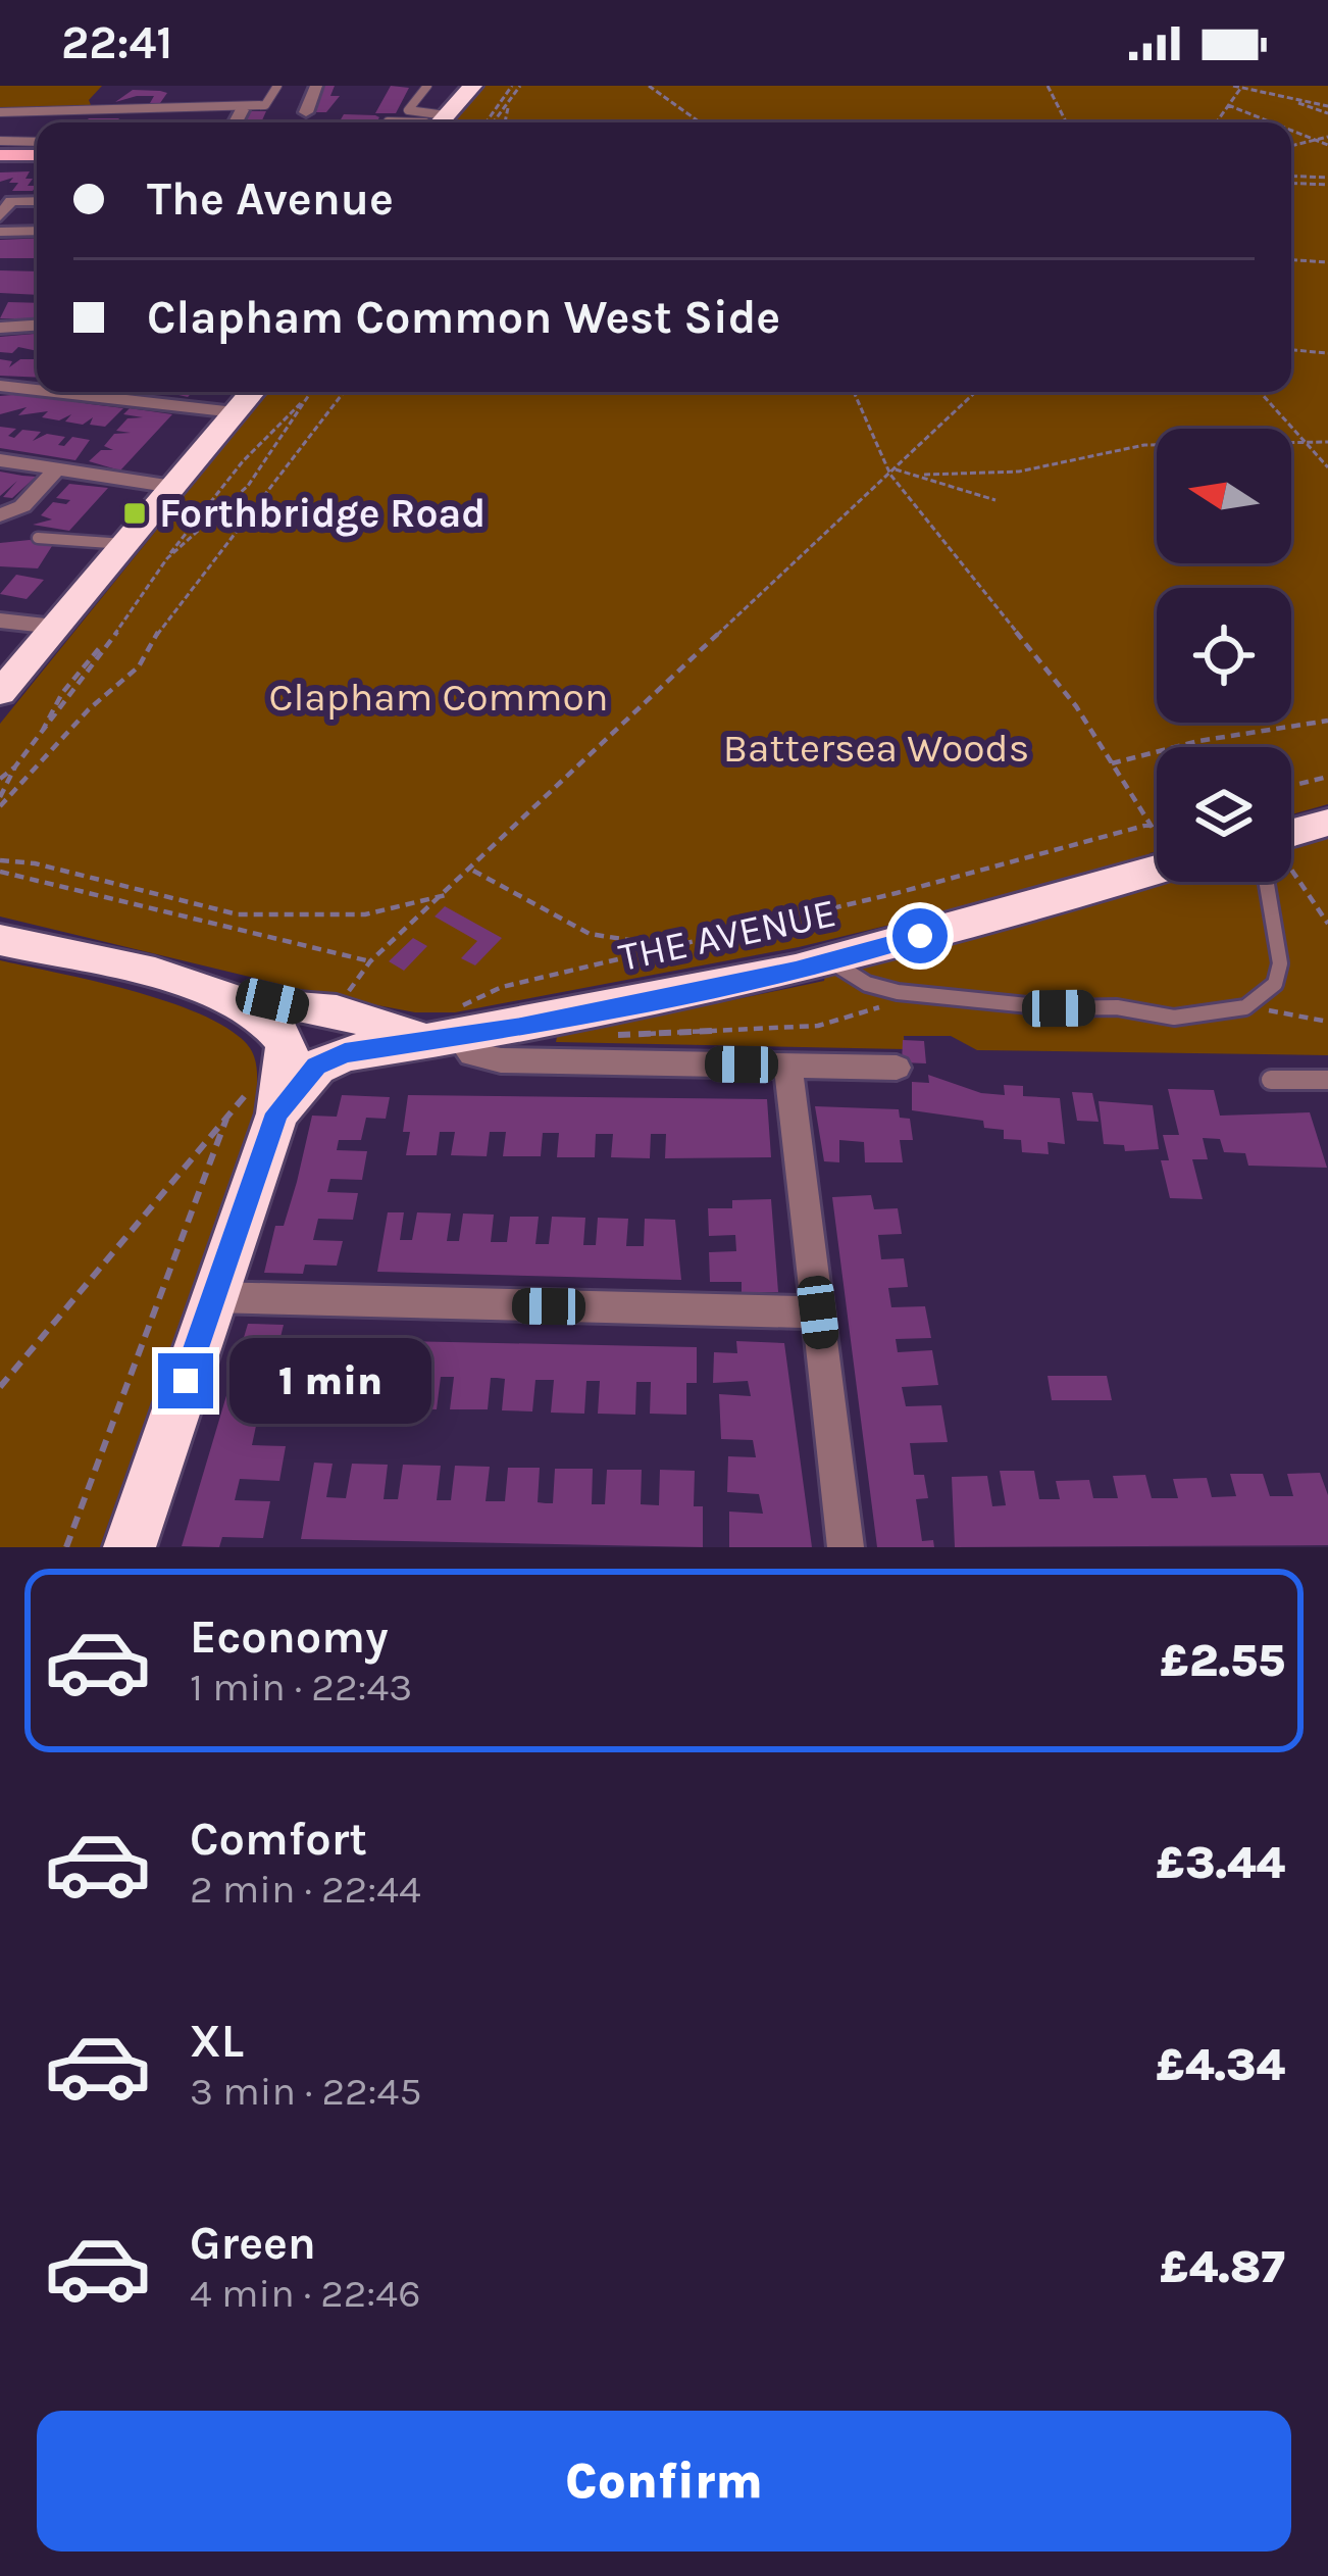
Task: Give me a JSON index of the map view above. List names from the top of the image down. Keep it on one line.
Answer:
{"streets":{"highway":["THE AVENUE"]},"parks":["Clapham Common","Battersea Woods"],"places":{"transit":["Forthbridge Road"]},"north":"left","page":{"status":"22:41","banner":["The Avenue","Clapham Common West Side"],"bubble":"1 min","list":[{"name":"Economy","note":"1 min · 22:43","value":"£2.55"},{"name":"Comfort","note":"2 min · 22:44","value":"£3.44"},{"name":"XL","note":"3 min · 22:45","value":"£4.34"},{"name":"Green","note":"4 min · 22:46","value":"£4.87"}],"buttons":"Confirm"}}
